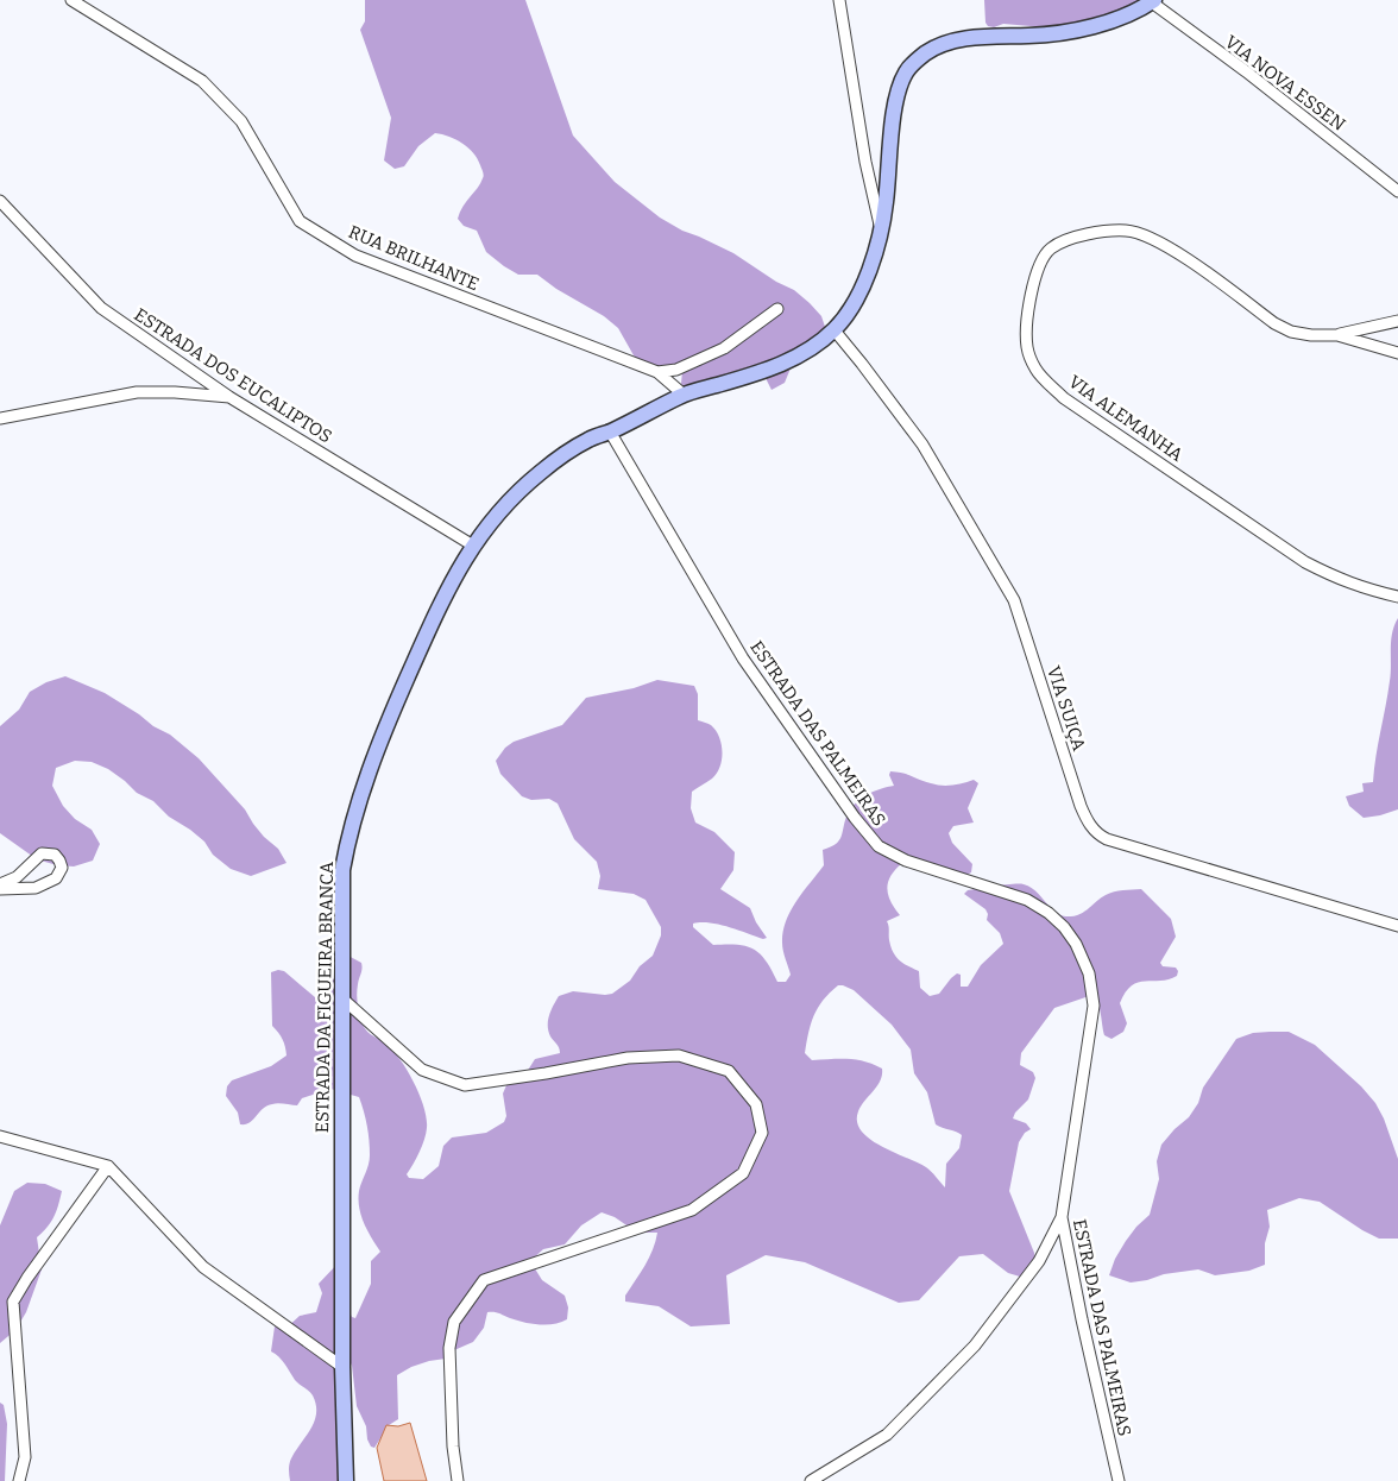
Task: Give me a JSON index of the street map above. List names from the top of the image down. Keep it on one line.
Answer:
{"streets":{"main road":["ESTRADA DA FIGUEIRA BRANCA"],"street":["VIA NOVA ESSEN","RUA BRILHANTE","ESTRADA DOS EUCALIPTOS","VIA ALEMANHA","VIA SUIÇA","ESTRADA DAS PALMEIRAS"]},"crossings":[["VIA NOVA ESSEN","ESTRADA DA FIGUEIRA BRANCA"],["RUA BRILHANTE","ESTRADA DA FIGUEIRA BRANCA"],["ESTRADA DOS EUCALIPTOS","ESTRADA DA FIGUEIRA BRANCA"],["VIA SUIÇA","ESTRADA DA FIGUEIRA BRANCA"],["ESTRADA DAS PALMEIRAS","ESTRADA DA FIGUEIRA BRANCA"]]}
